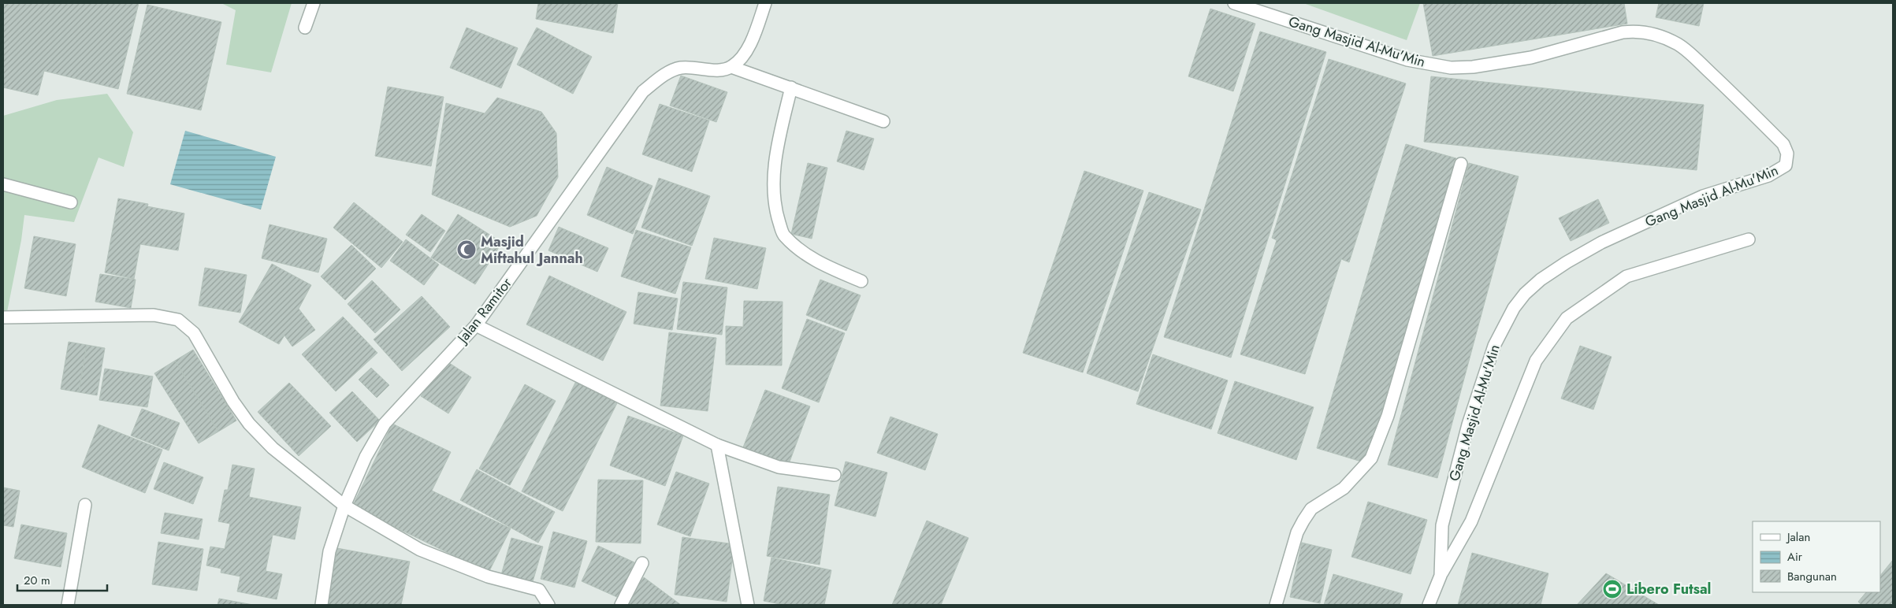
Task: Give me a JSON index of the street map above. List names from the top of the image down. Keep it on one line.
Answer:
{"streets":{"street":["Gang Masjid Al-Mu'Min","Jalan Ramitor"]},"places":{"mosque":["Masjid Miftahul Jannah"],"sports":["Libero Futsal"]},"legend":["Jalan","Air","Bangunan"],"scale_bar":"20 m"}
